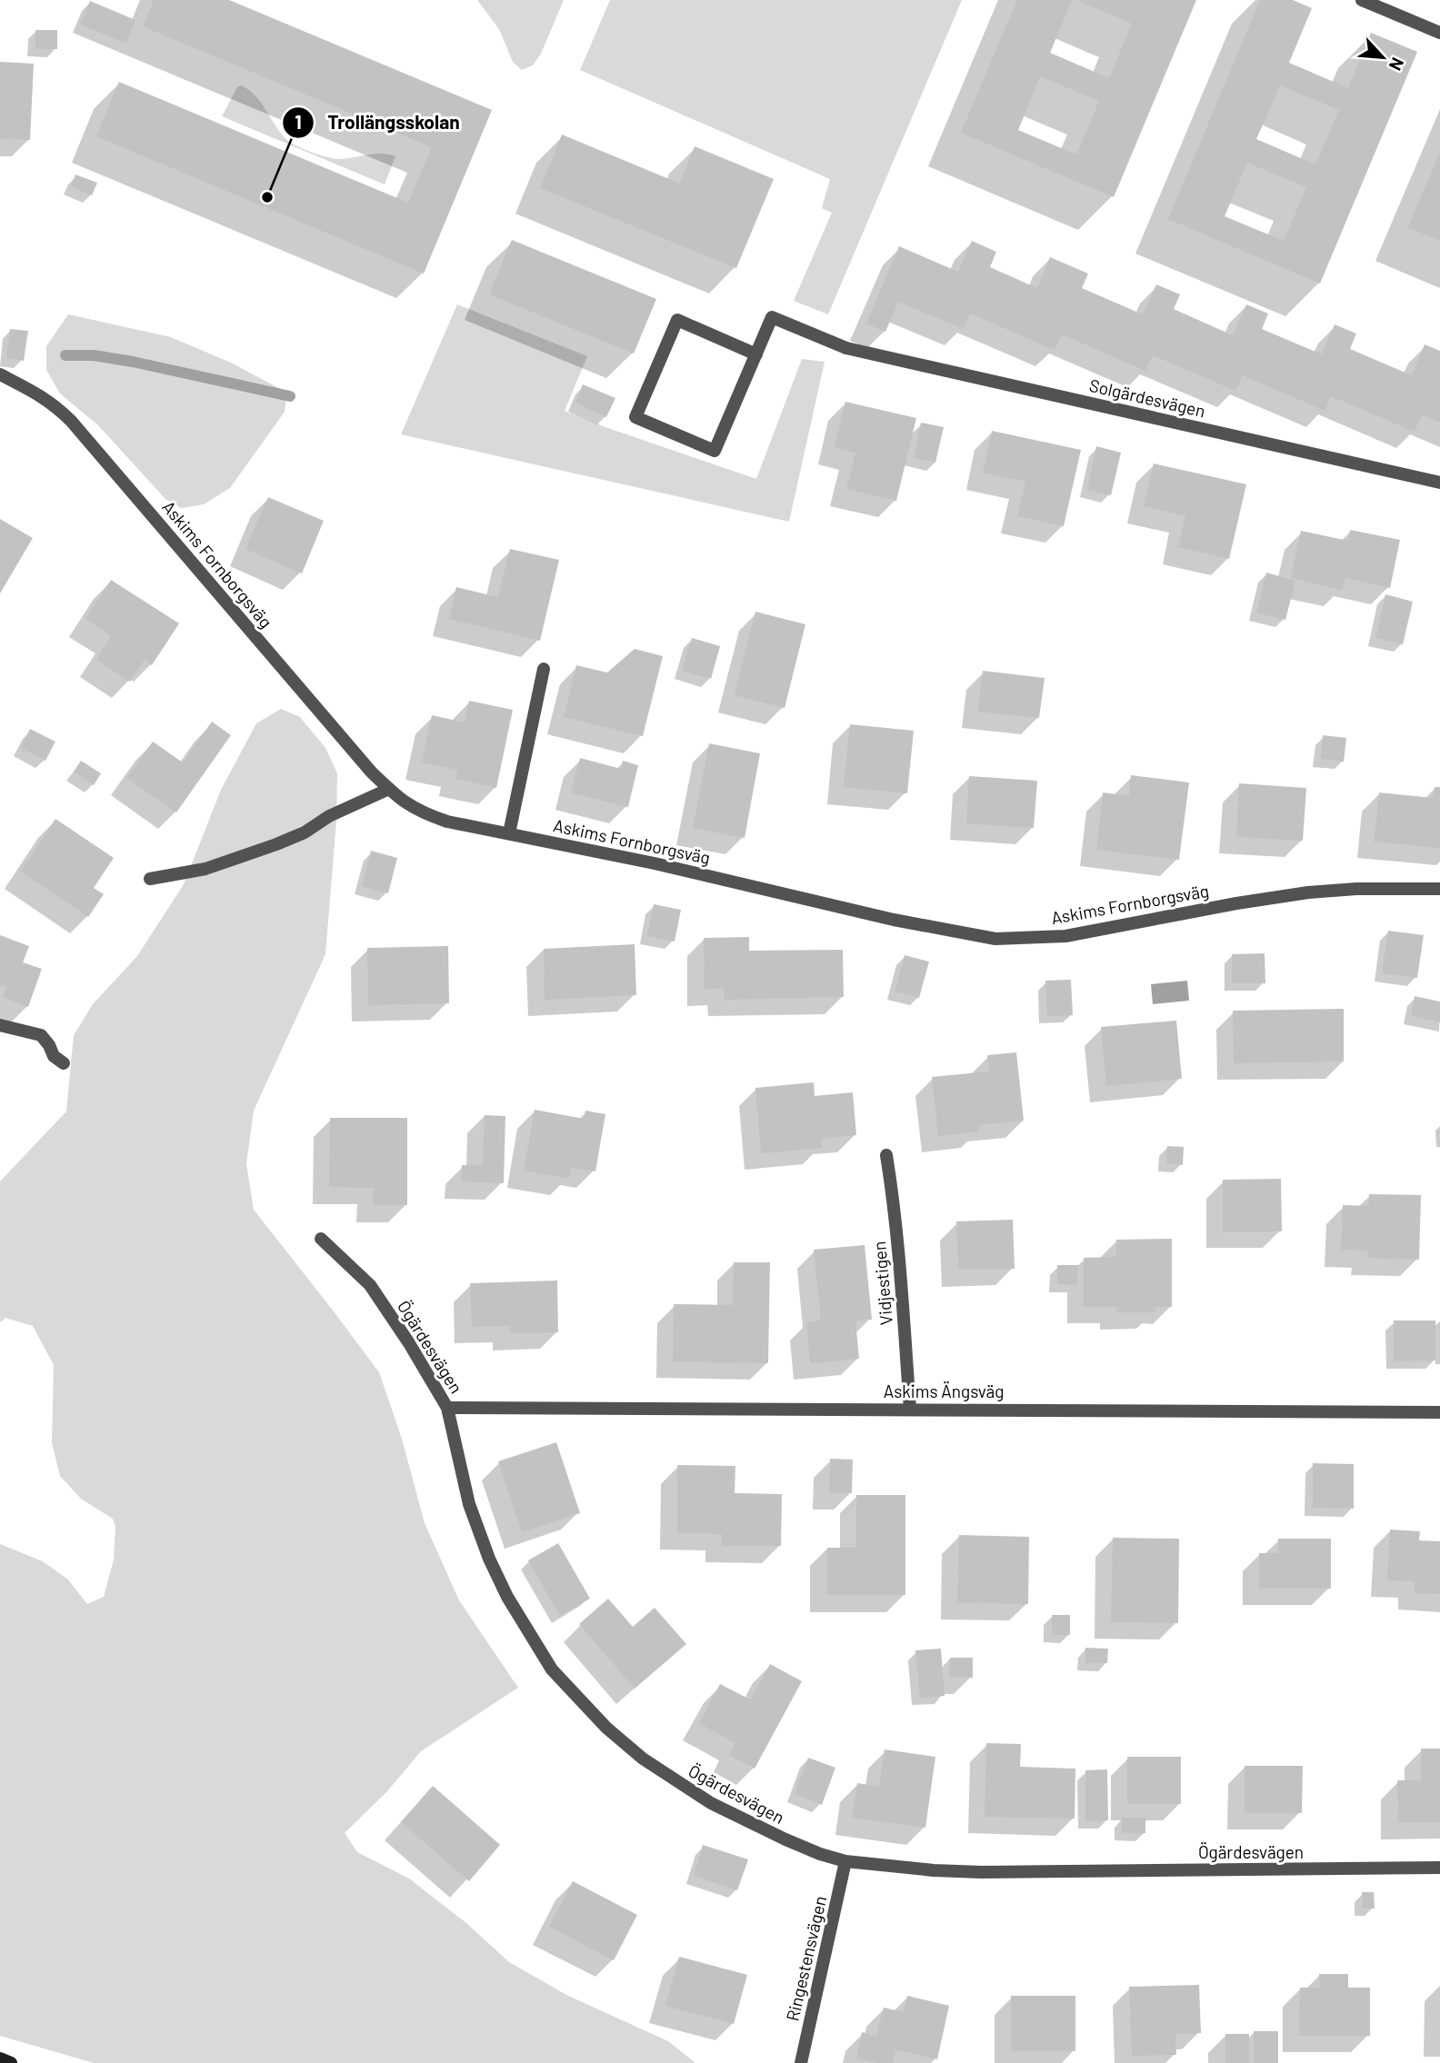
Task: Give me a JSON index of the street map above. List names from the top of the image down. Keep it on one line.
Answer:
{"streets":{"street":["Solgärdesvägen","Askims Fornborgsväg","Vidjestigen","Ögärdesvägen","Askims Ängsväg","Ringestensvägen"]},"crossings":[["Vidjestigen","Askims Ängsväg"],["Ögärdesvägen","Askims Ängsväg"],["Ögärdesvägen","Ringestensvägen"]],"places":["Trollängsskolan"],"north":"bottom right"}
